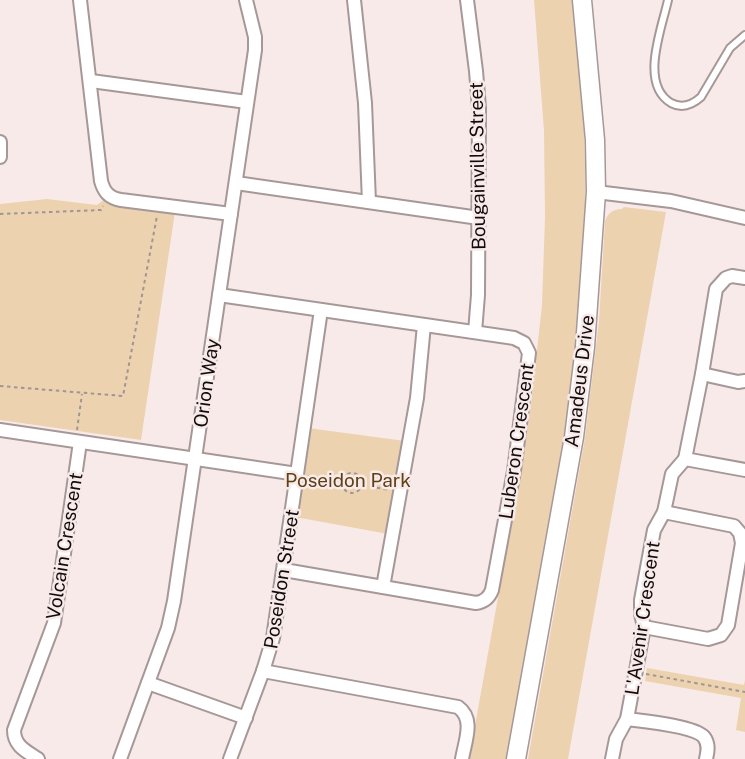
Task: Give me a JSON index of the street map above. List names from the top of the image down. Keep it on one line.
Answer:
{"streets":{"street":["Bougainville Street","Amadeus Drive","Orion Way","Luberon Crescent","Volcain Crescent","Poseidon Street","L'Avenir Crescent"]},"crossings":[["Bougainville Street","Luberon Crescent"],["Orion Way","Luberon Crescent"],["Luberon Crescent","Poseidon Street"]],"parks":["Poseidon Park"]}
